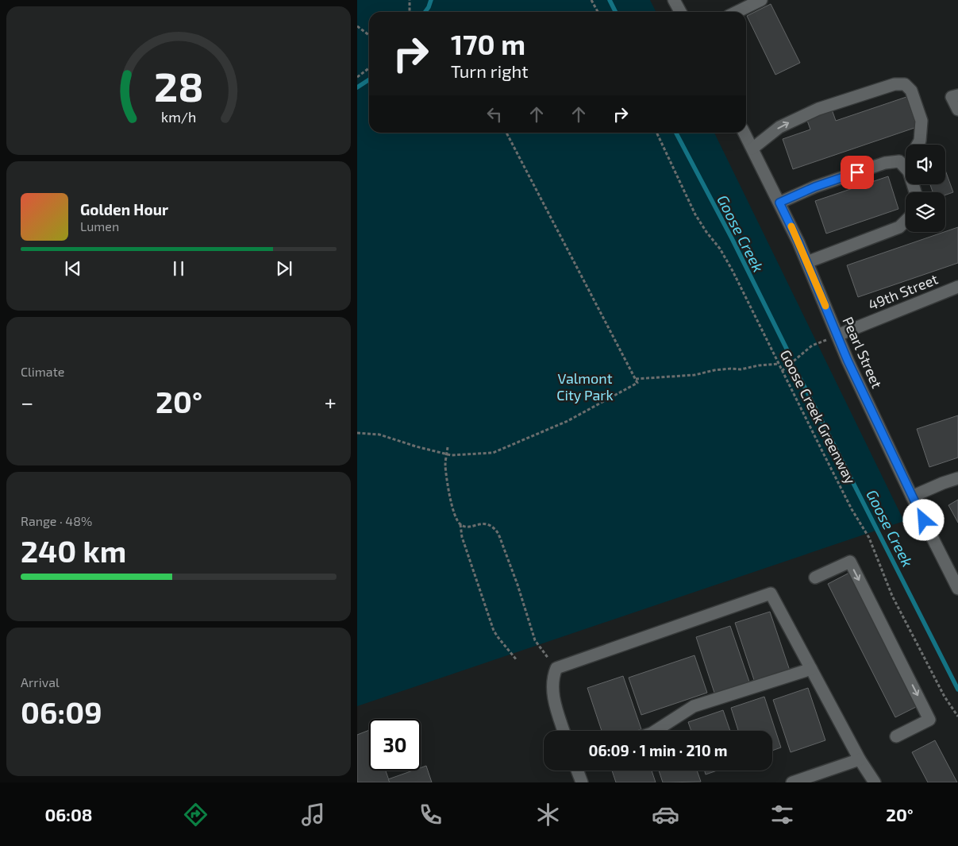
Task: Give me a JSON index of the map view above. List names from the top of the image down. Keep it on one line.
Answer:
{"streets":{"street":["49th Street","Pearl Street"],"path":["Goose Creek Greenway"]},"crossings":[["49th Street","Pearl Street"]],"water":["Goose Creek"],"parks":["Valmont City Park"],"page":{"turn":["170 m","Turn right"],"song":["Golden Hour","Lumen"],"tile":["Climate",["Range · 48%","240 km"],["Arrival","06:09"]],"heat":["−","20°","+"],"limit":"30","trip":"06:09 · 1 min · 210 m","tabs":["06:08","20°"],"gauge":["28","km/h"]}}
